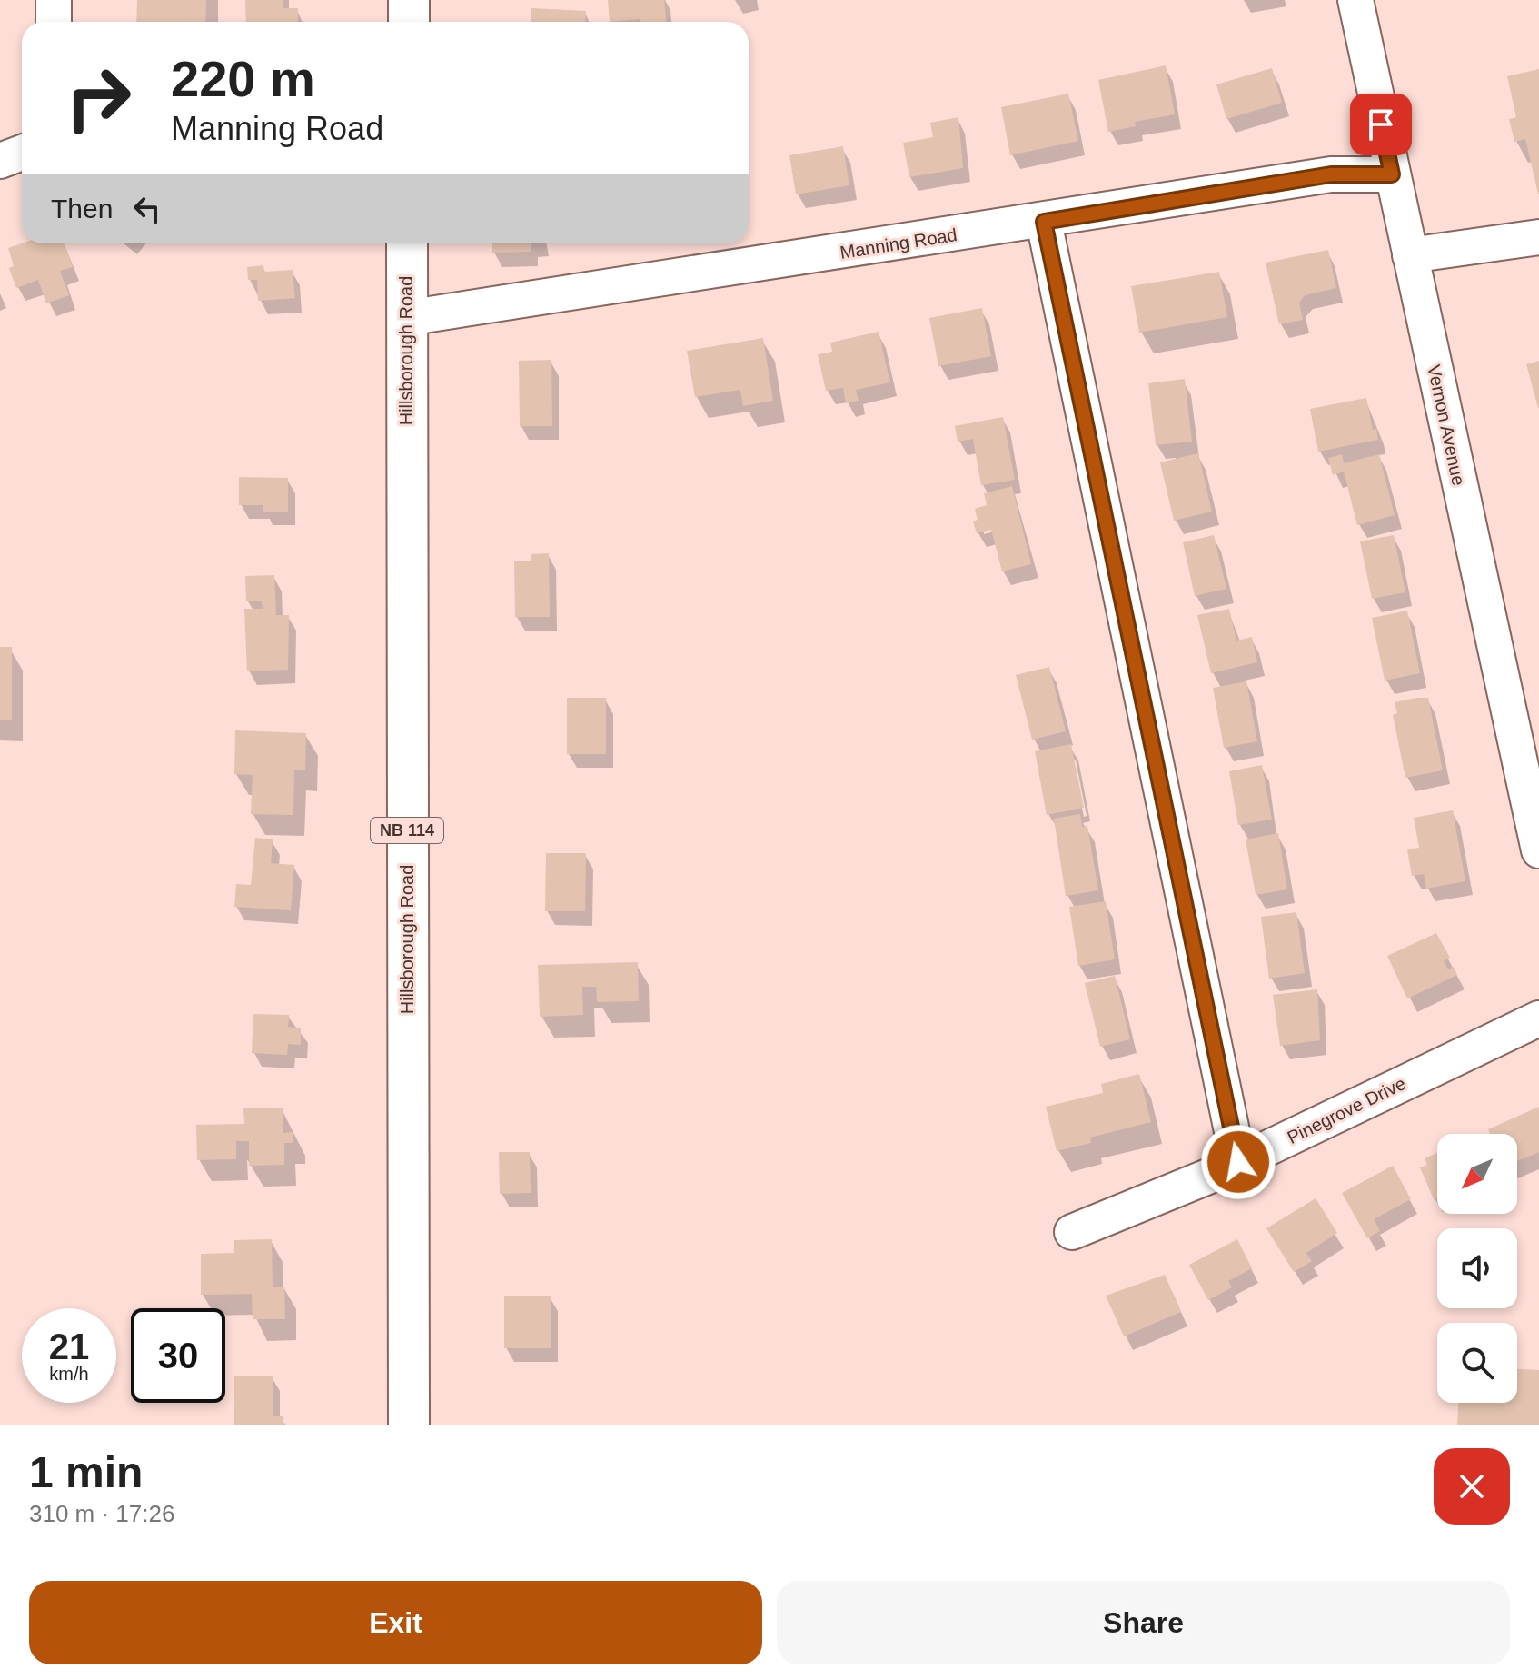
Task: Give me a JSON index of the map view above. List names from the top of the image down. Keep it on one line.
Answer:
{"streets":{"main road":["Hillsborough Road","NB 114"],"street":["Manning Road","Vernon Avenue","Pinegrove Drive"]},"crossings":[["Manning Road","Hillsborough Road"],["Manning Road","Vernon Avenue"]],"north":"bottom left","page":{"turn":["220 m","Manning Road"],"then":"Then","speed":"21 km/h","limit":"30","heading":["1 min","310 m · 17:26"],"buttons":["Exit","Share"]}}
